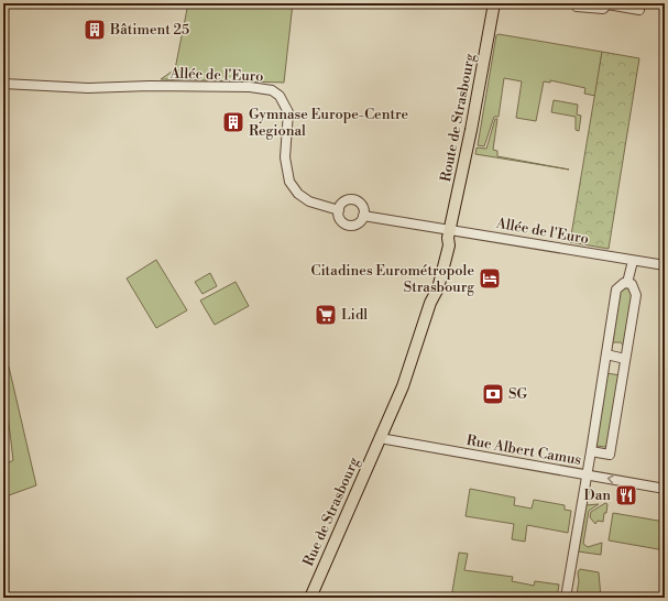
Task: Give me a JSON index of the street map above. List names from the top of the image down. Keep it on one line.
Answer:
{"streets":{"main road":["Route de Strasbourg","Rue de Strasbourg"],"street":["Allée de l'Euro","Rue Albert Camus"]},"crossings":[["Allée de l'Euro","Route de Strasbourg"],["Route de Strasbourg","Rue Albert Camus"],["Route de Strasbourg","Rue de Strasbourg"],["Rue Albert Camus","Rue de Strasbourg"]],"places":{"building":["Bâtiment 25","Gymnase Europe-Centre Regional"],"hotel":["Citadines Eurométropole Strasbourg"],"supermarket":["Lidl"],"bank":["SG"],"restaurant":["Dan"]}}
